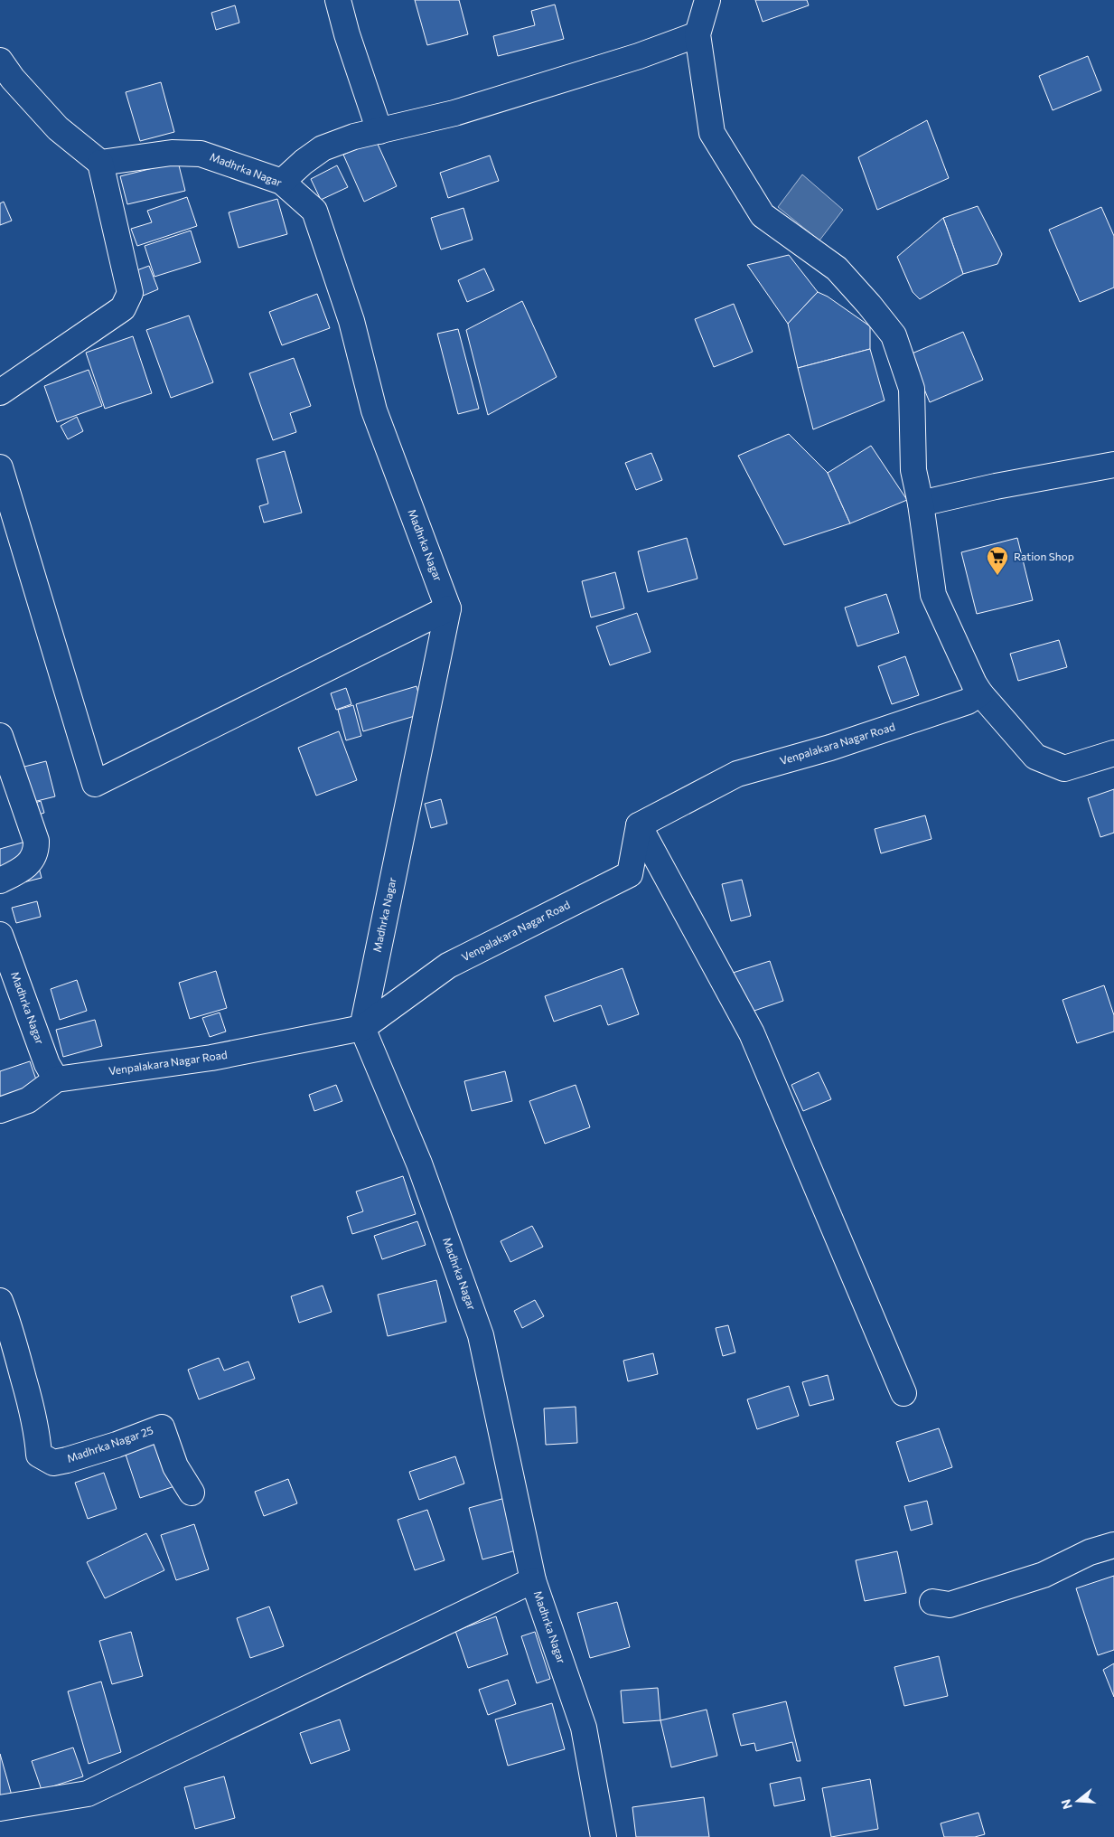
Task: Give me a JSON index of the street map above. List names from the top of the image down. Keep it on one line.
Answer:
{"streets":{"street":["Madhrka Nagar","Venpalakara Nagar Road","Madhrka Nagar 25"]},"crossings":[["Madhrka Nagar","Venpalakara Nagar Road"]],"places":{"supermarket":["Ration Shop"]},"north":"left"}
